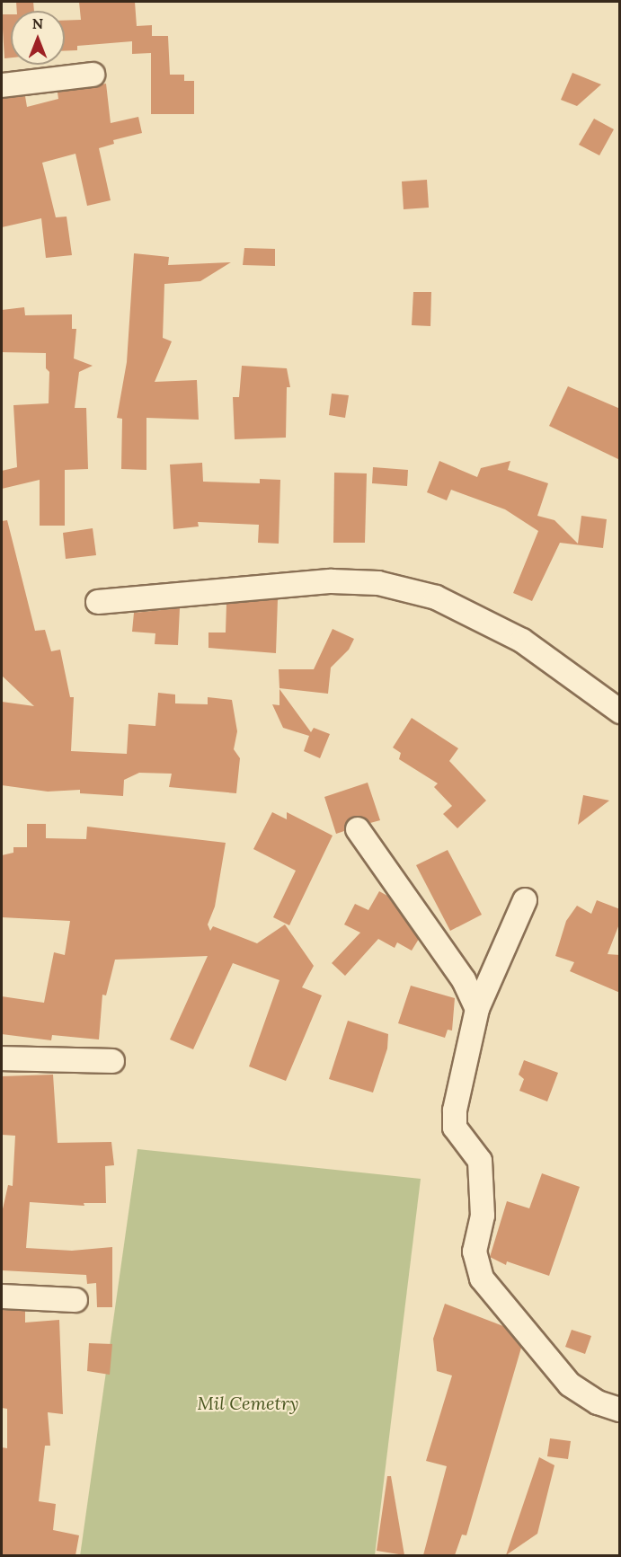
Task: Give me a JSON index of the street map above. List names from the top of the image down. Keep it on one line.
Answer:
{"parks":["Mil Cemetry"],"north":"top"}
